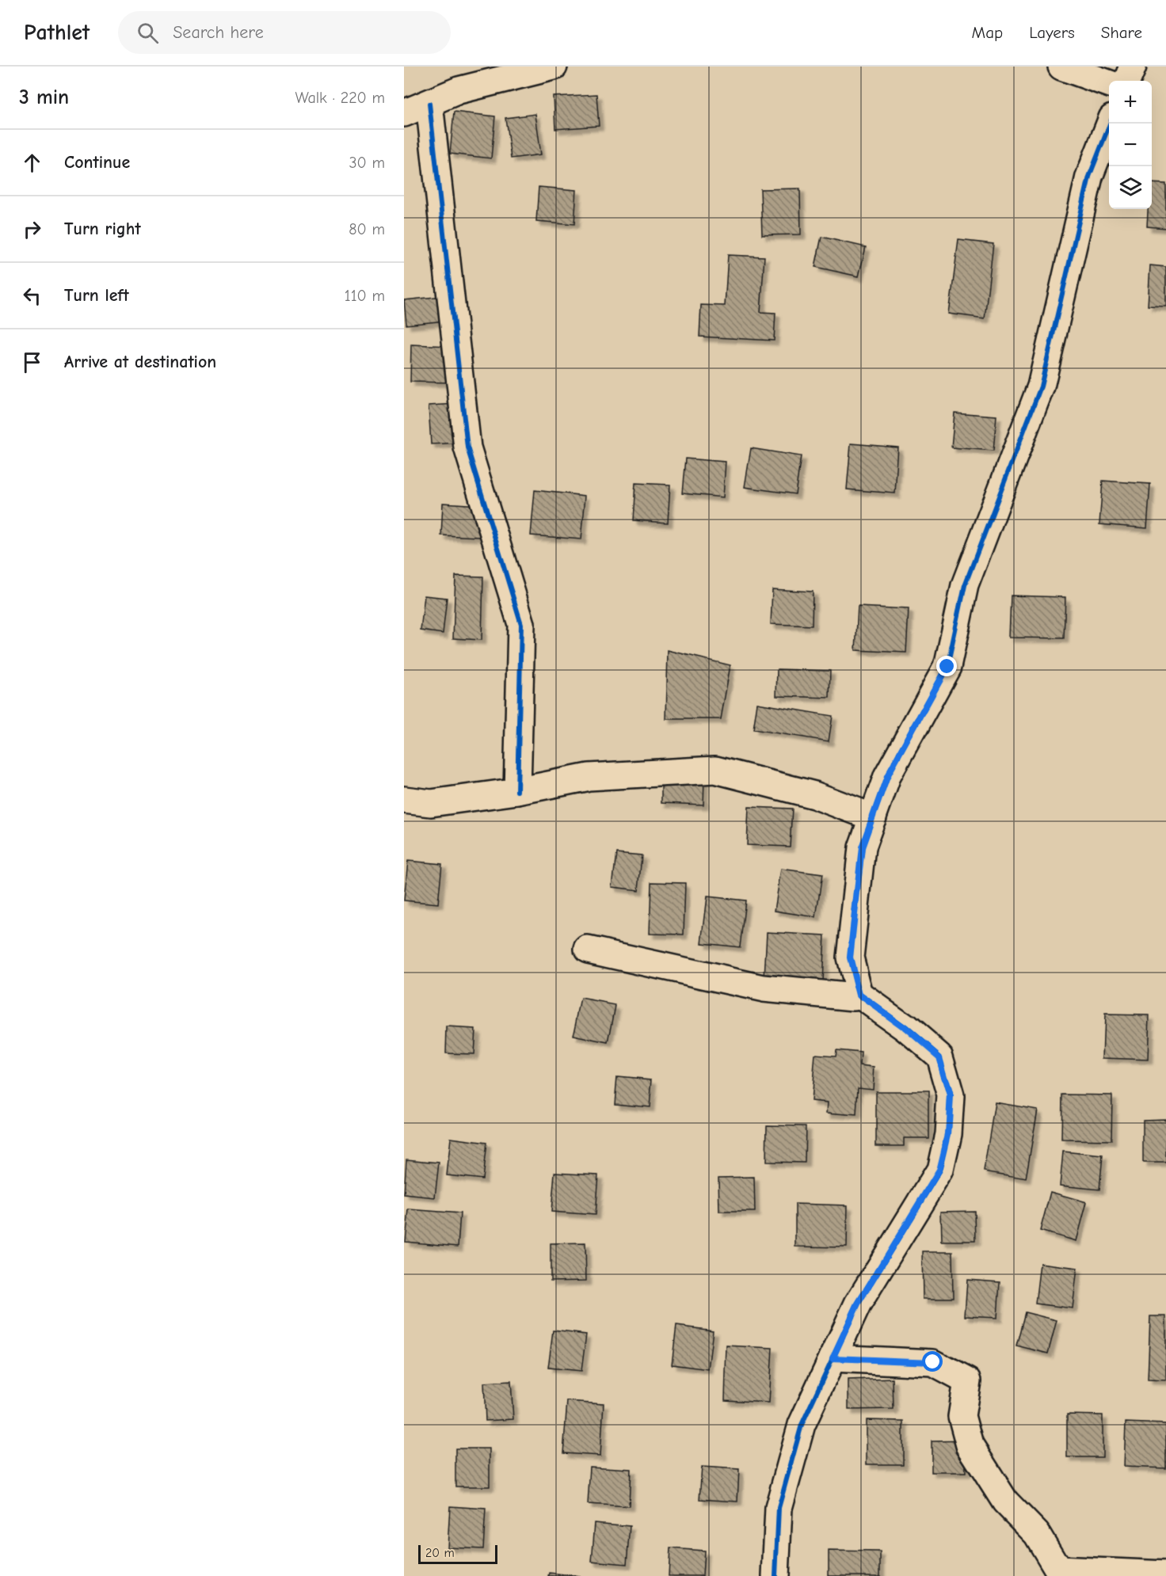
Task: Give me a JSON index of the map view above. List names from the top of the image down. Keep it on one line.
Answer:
{"scale_bar":"20 m","page":{"header":"Pathlet","search":"Search here","nav":["Map","Layers","Share"],"heading":["3 min","Walk · 220 m"],"map_buttons":["+","−"],"list":[["Continue","30 m"],["Turn right","80 m"],["Turn left","110 m"],"Arrive at destination"],"scale":"20 m"}}
